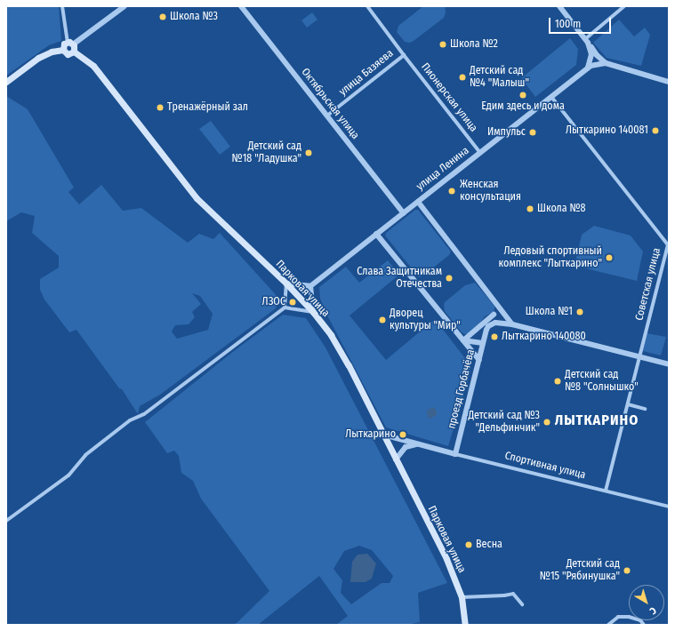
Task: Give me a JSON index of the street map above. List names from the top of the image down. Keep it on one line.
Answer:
{"streets":{"main road":["Парковая улица"],"street":["улица Базяева","Пионерская улица","Октябрьская улица","улица Ленина","Советская улица","проезд Горбачёва","Спортивная улица"]},"crossings":[["улица Базяева","Пионерская улица"],["улица Базяева","Октябрьская улица"],["Пионерская улица","улица Ленина"],["Октябрьская улица","улица Ленина"],["улица Ленина","Советская улица"],["Советская улица","Спортивная улица"],["Парковая улица","Спортивная улица"],["проезд Горбачёва","Спортивная улица"]],"districts":["ЛЫТКАРИНО"],"places":["Школа №3","Школа №2","Детский сад №4 \"Малыш\"","Едим здесь и дома","Тренажёрный зал","Лыткарино 140081","Импульс","Детский сад №18 \"Ладушка\"","Женская консультация","Школа №8","Ледовый спортивный комплекс \"Лыткарино\"","Слава Защитникам Отечества","ЛЗОС","Школа №1","Дворец культуры \"Мир\"","Лыткарино 140080","Детский сад №8 \"Солнышко\"","Детский сад №3 \"Дельфинчик\"","Лыткарино","Весна","Детский сад №15 \"Рябинушка\""],"scale_bar":"100 m","north":"bottom right"}
